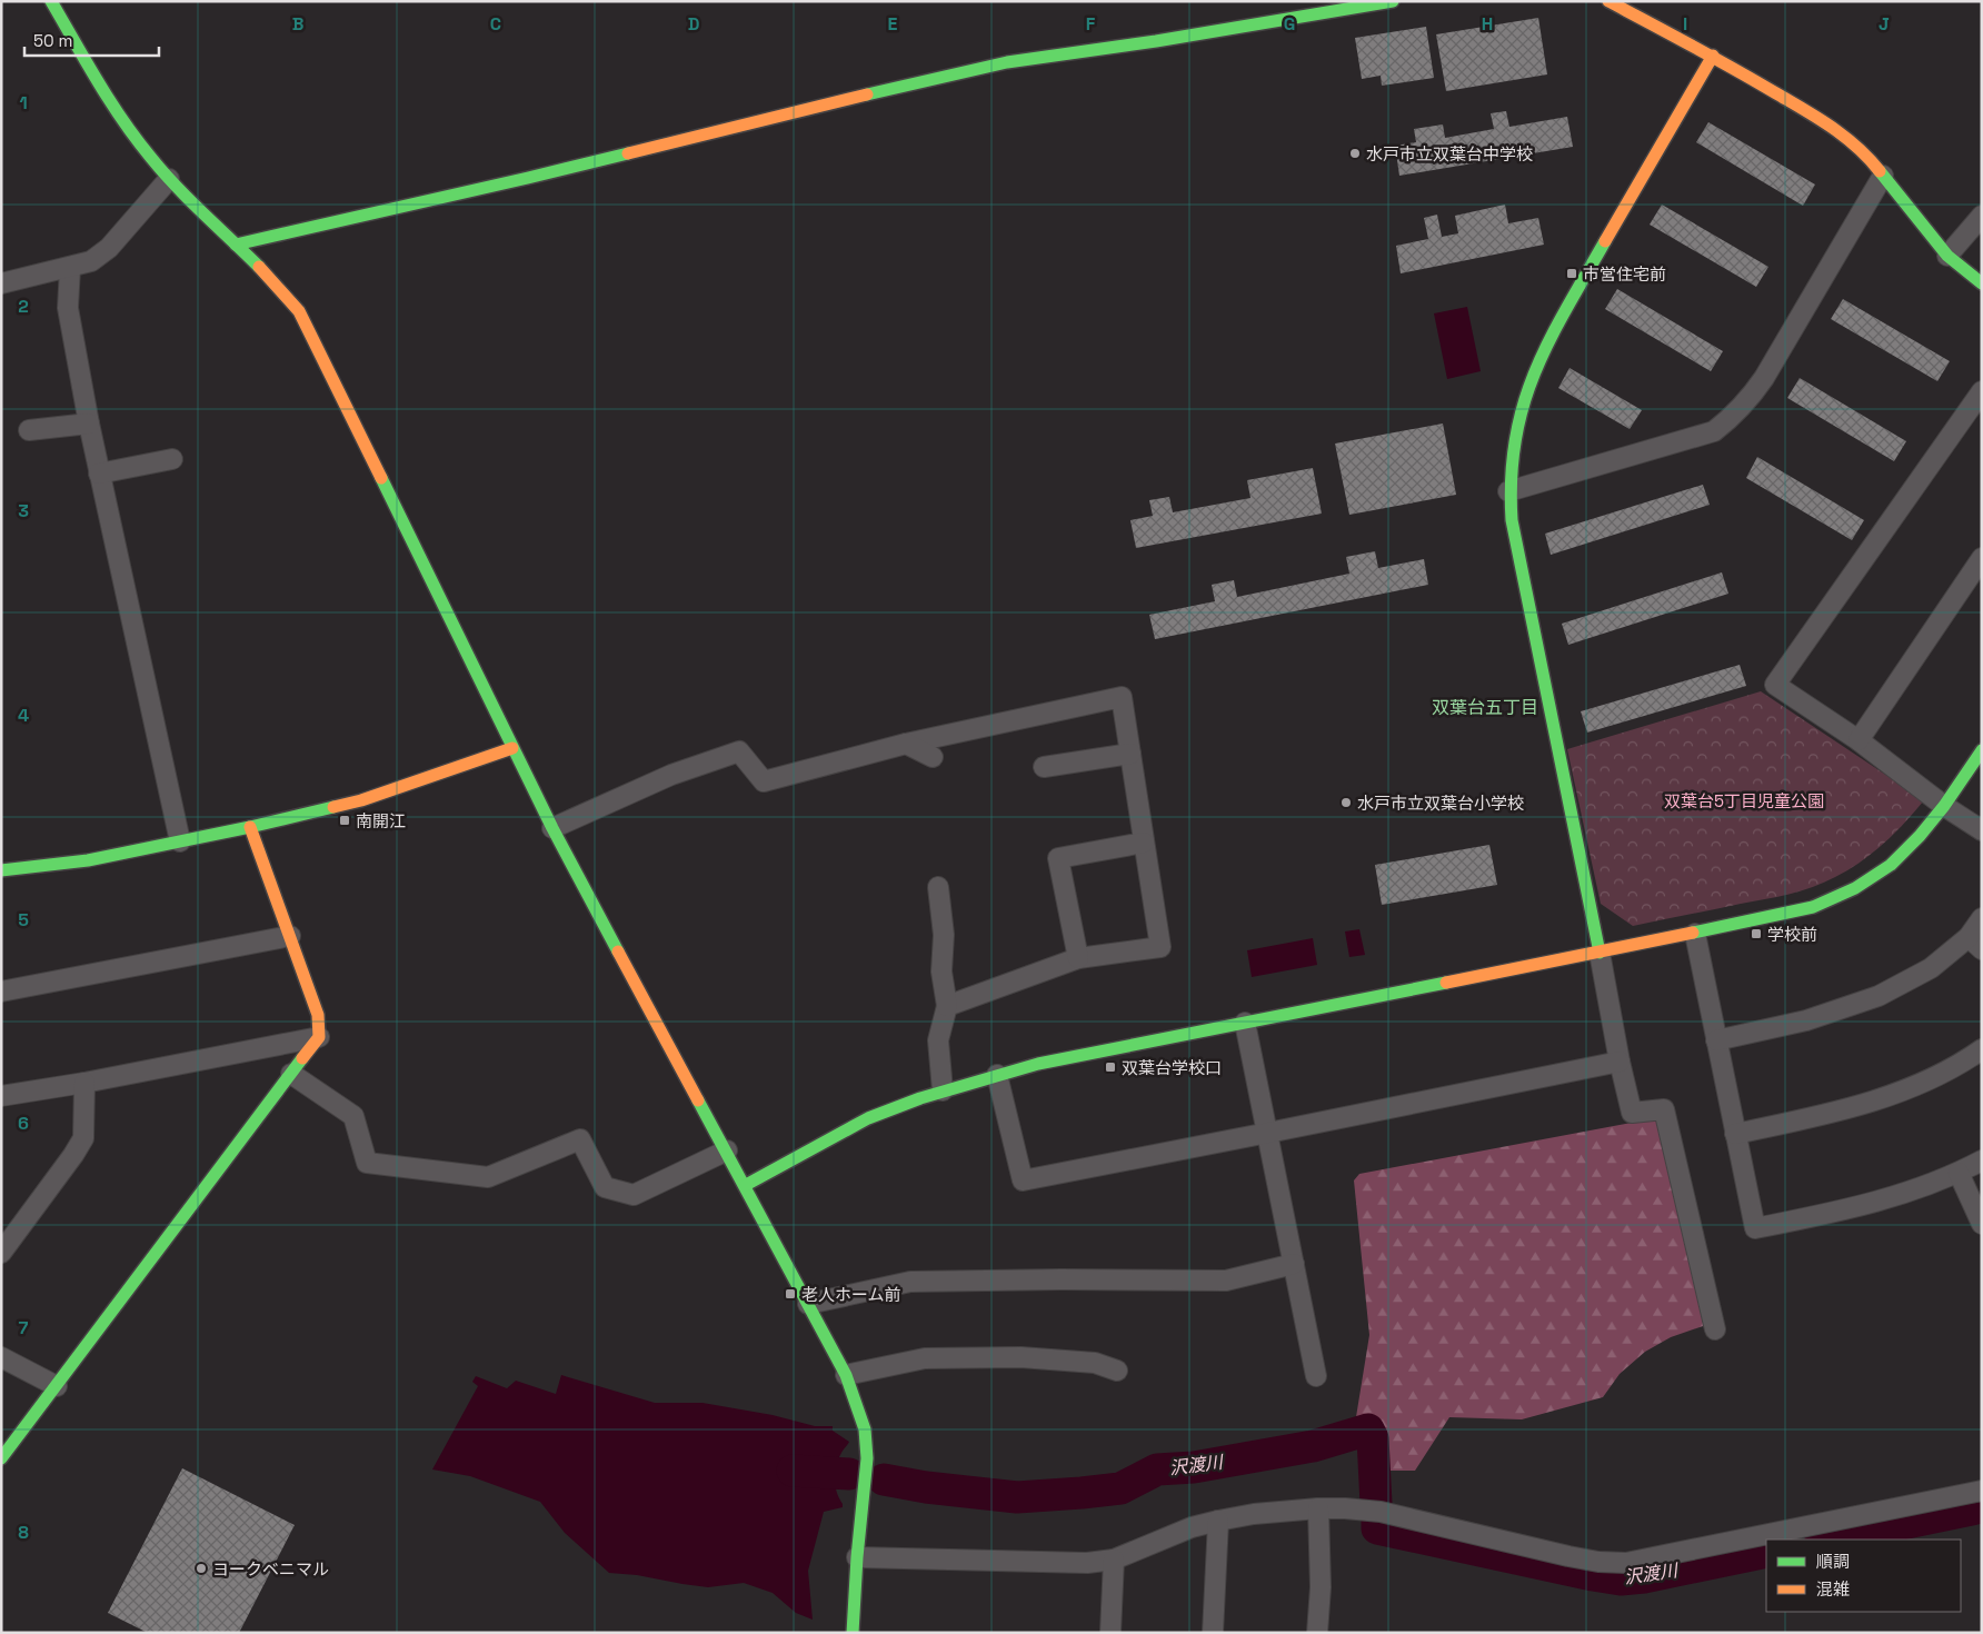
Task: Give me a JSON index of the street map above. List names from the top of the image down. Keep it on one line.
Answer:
{"districts":["双葉台五丁目"],"water":["沢渡川"],"parks":["双葉台5丁目児童公園"],"places":{"other":["水戸市立双葉台中学校","水戸市立双葉台小学校","ヨークベニマル"],"transit":["市営住宅前","南開江","学校前","双葉台学校口","老人ホーム前"]},"legend":["順調","混雑"],"scale_bar":"50 m","grid":{"columns":["B","C","D","E","F","G","H","I","J"],"rows":["1","2","3","4","5","6","7","8"]}}
